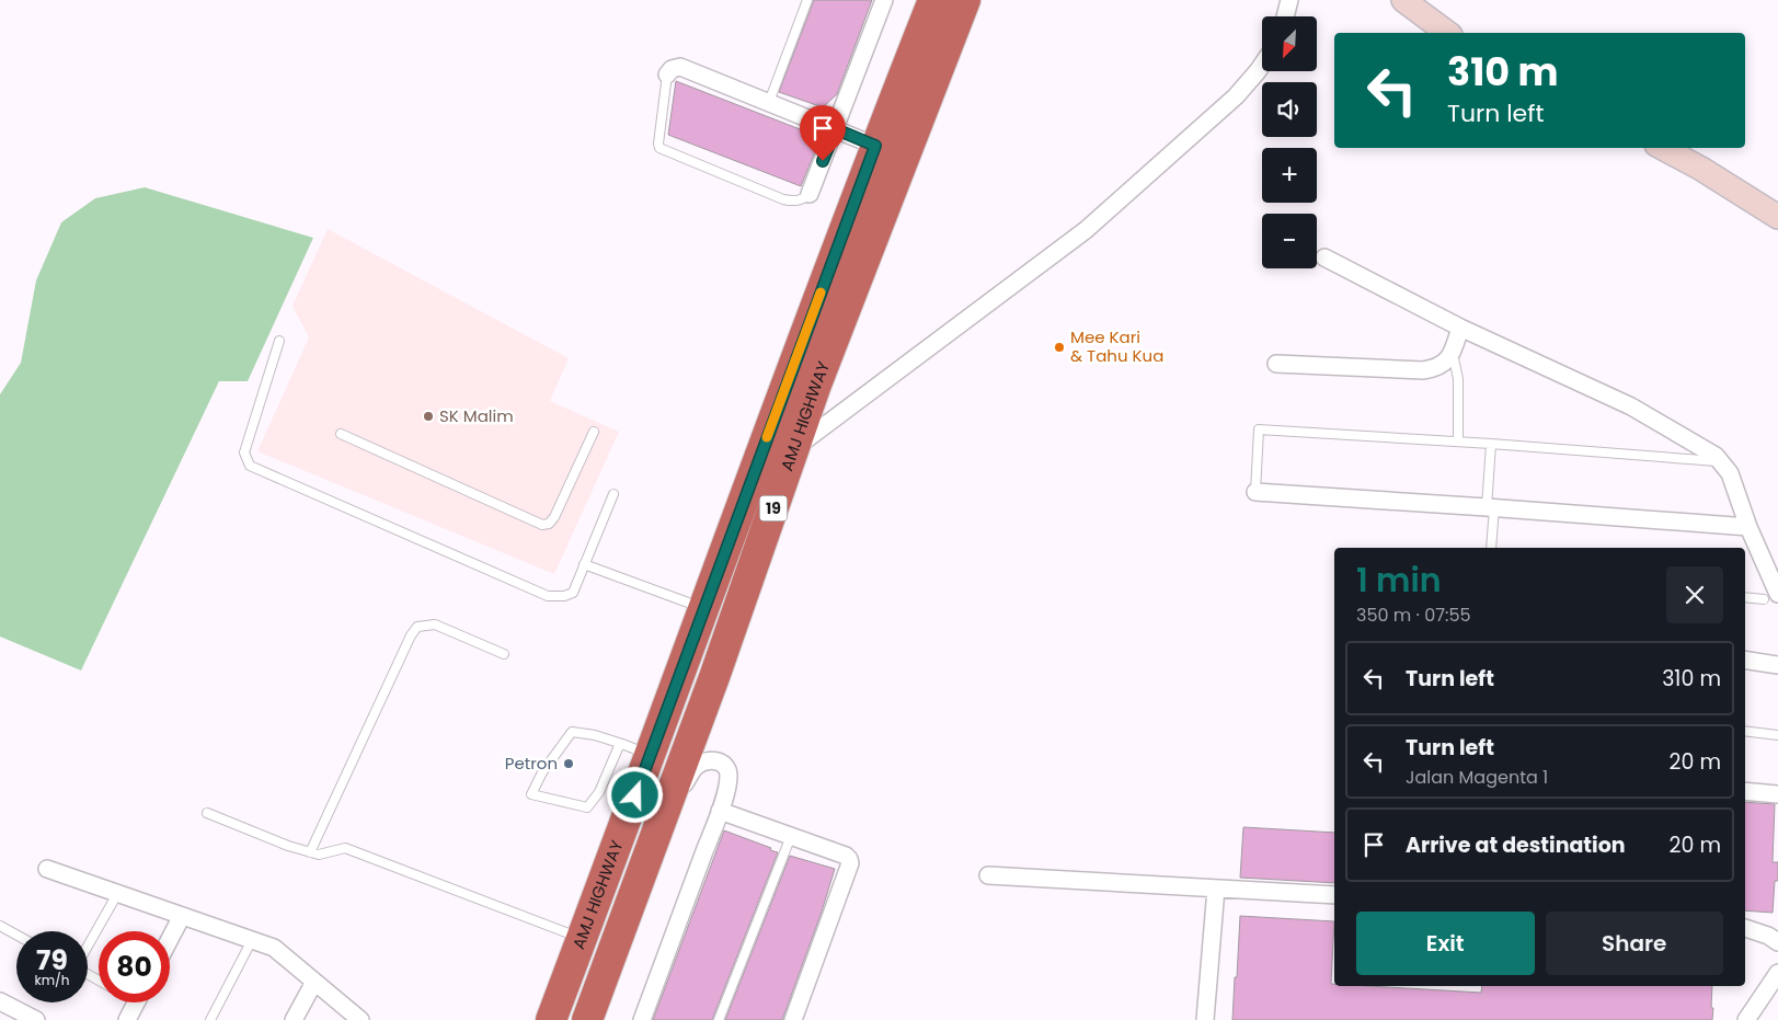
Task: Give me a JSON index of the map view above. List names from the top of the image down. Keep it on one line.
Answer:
{"streets":{"highway":["AMJ HIGHWAY","19"]},"places":["Mee Kari & Tahu Kua","SK Malim","Petron"],"north":"bottom left","page":{"map_buttons":["+","−"],"turn":["310 m","Turn left"],"heading":["1 min","350 m · 07:55"],"list":[{"name":"Turn left","value":"310 m"},{"name":"Turn left","note":"Jalan Magenta 1","value":"20 m"},{"name":"Arrive at destination","value":"20 m"}],"buttons":["Exit","Share"],"speed":"79 km/h","limit":"80"}}
